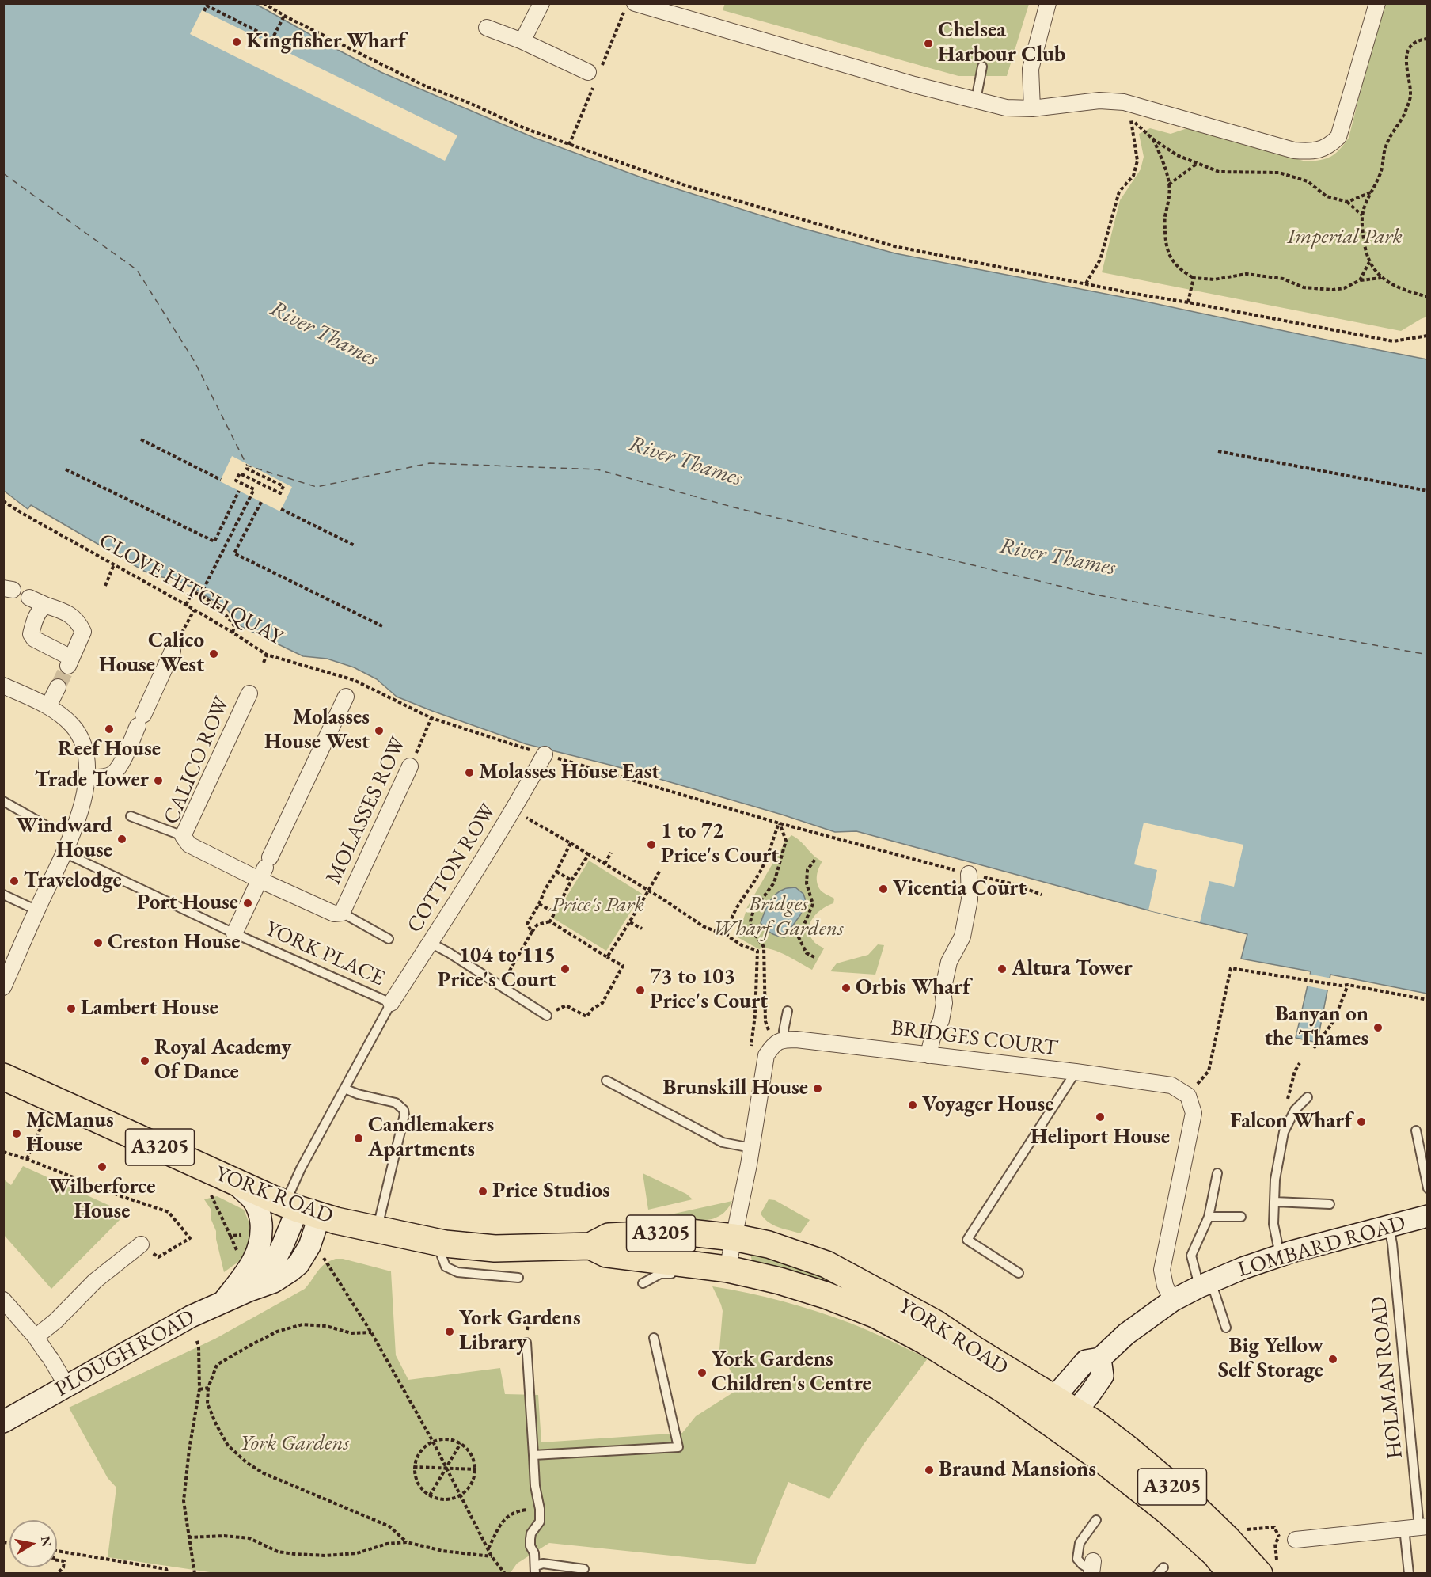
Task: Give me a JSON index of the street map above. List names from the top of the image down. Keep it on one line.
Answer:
{"streets":{"highway":["A3205","YORK ROAD"],"street":["CALICO ROW","MOLASSES ROW","COTTON ROW","BRIDGES COURT","LOMBARD ROAD","PLOUGH ROAD"],"lane":["YORK PLACE","HOLMAN ROAD"],"path":["CLOVE HITCH QUAY"]},"crossings":[["CLOVE HITCH QUAY","MOLASSES ROW"],["CLOVE HITCH QUAY","COTTON ROW"],["COTTON ROW","YORK PLACE"],["YORK PLACE","YORK ROAD"],["YORK PLACE","PLOUGH ROAD"],["YORK ROAD","LOMBARD ROAD"],["YORK ROAD","PLOUGH ROAD"],["LOMBARD ROAD","HOLMAN ROAD"]],"water":["River Thames"],"parks":["Imperial Park","Bridges Wharf Gardens","Price's Park","York Gardens"],"places":["Kingfisher Wharf","Chelsea Harbour Club","Calico House West","Reef House","Molasses House West","Molasses House East","Trade Tower","Windward House","1 to 72 Price's Court","Travelodge","Vicentia Court","Port House","Creston House","104 to 115 Price's Court","Altura Tower","Orbis Wharf","73 to 103 Price's Court","Lambert House","Banyan on the Thames","Royal Academy Of Dance","Brunskill House","Voyager House","Heliport House","Falcon Wharf","McManus House","Candlemakers Apartments","Wilberforce House","Price Studios","York Gardens Library","Big Yellow Self Storage","York Gardens Children's Centre","Braund Mansions"],"north":"right"}
